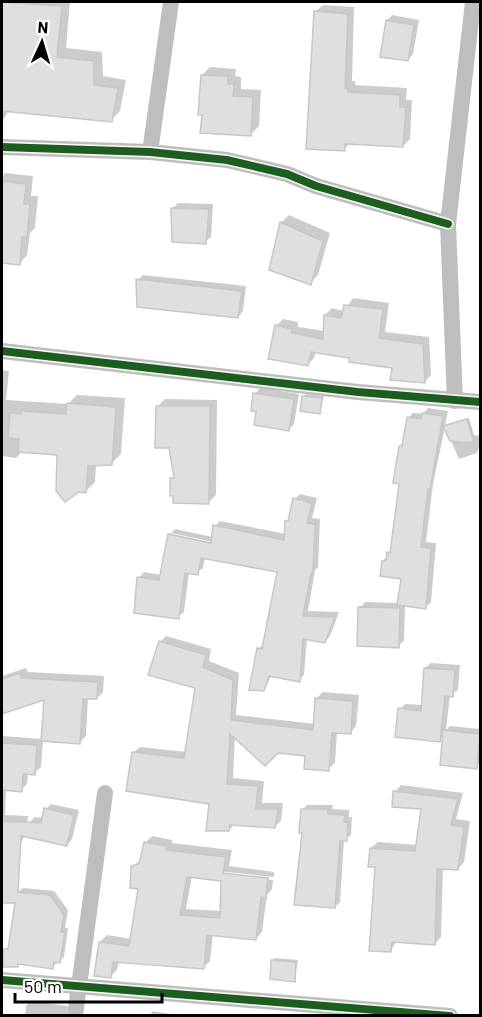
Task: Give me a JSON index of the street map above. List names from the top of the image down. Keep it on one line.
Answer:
{"scale_bar":"50 m","north":"top"}
